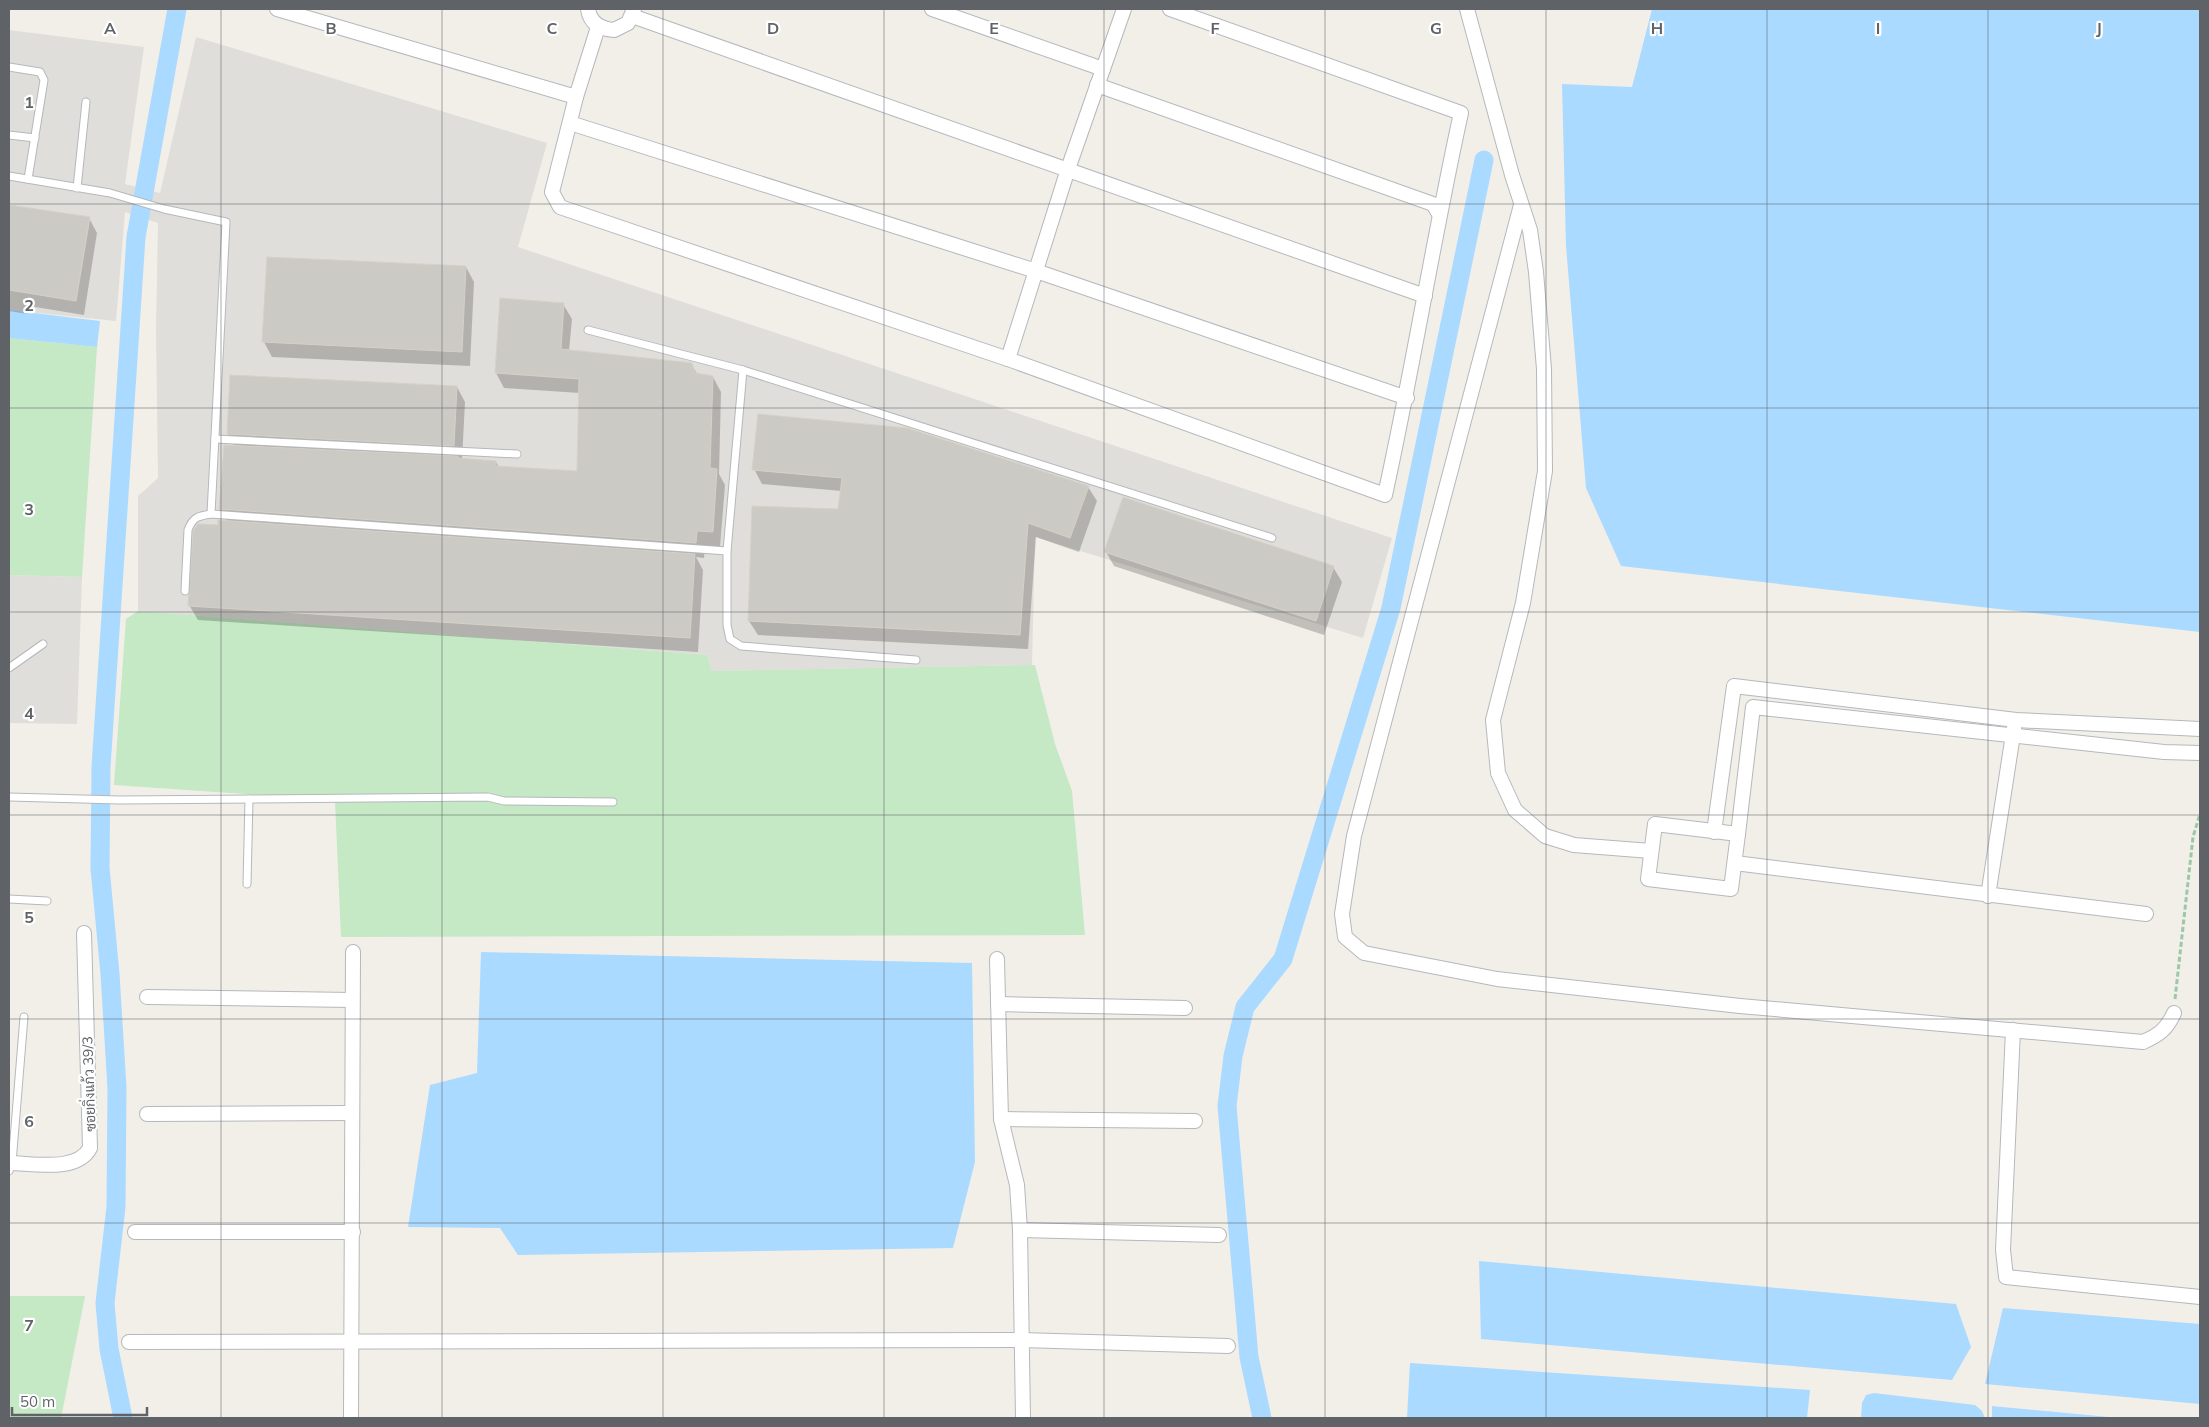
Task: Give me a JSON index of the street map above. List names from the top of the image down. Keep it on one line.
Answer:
{"streets":{"street":["ซอยกิ่งแก้ว 39/3"]},"scale_bar":"50 m","grid":{"columns":["A","B","C","D","E","F","G","H","I","J"],"rows":["1","2","3","4","5","6","7"]}}
